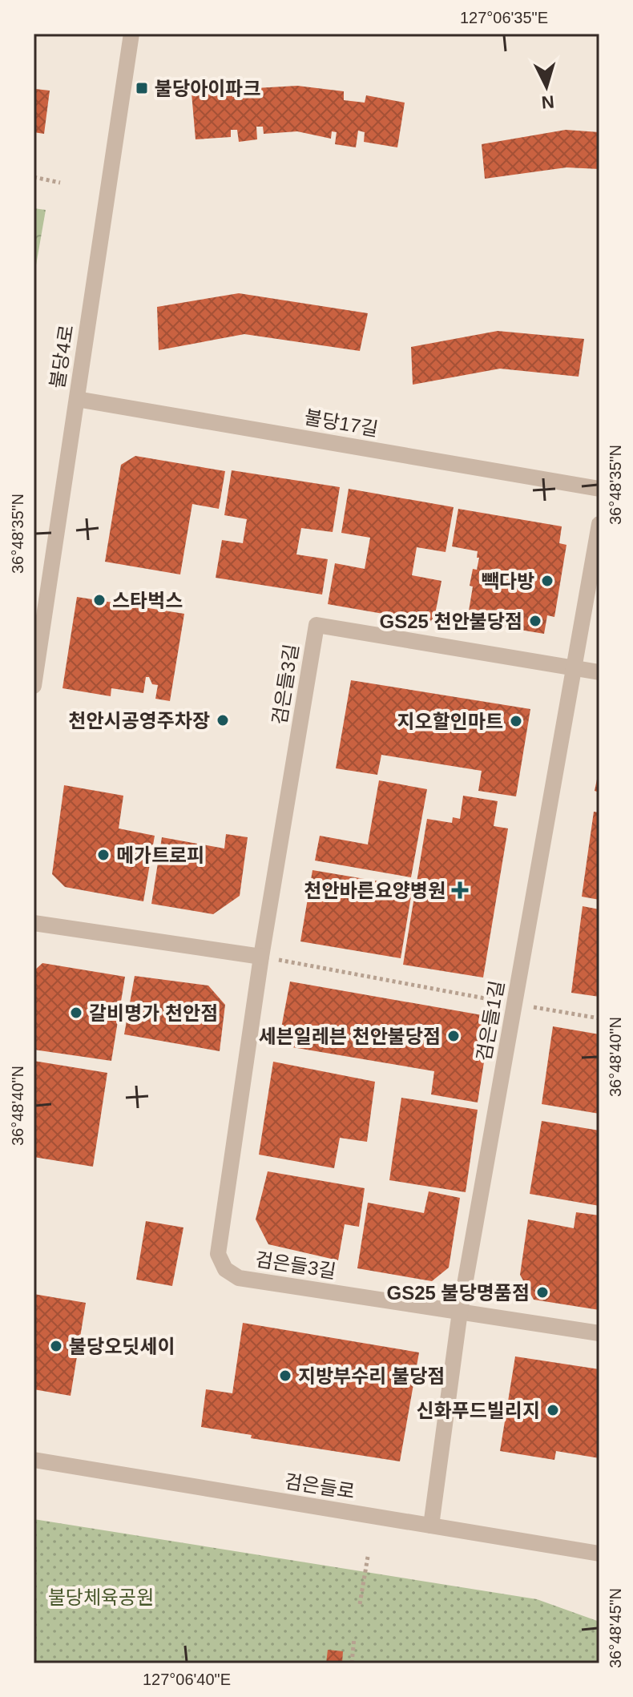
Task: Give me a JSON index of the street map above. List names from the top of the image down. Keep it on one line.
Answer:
{"streets":{"street":["불당4로","불당17길","검은들3길","검은들1길","검은들로"]},"crossings":[["불당4로","불당17길"],["검은들3길","검은들1길"],["검은들1길","검은들로"]],"parks":["불당체육공원"],"places":{"transit":["불당아이파크"],"other":["빽다방","스타벅스","GS25 천안불당점","천안시공영주차장","지오할인마트","메가트로피","갈비명가 천안점","세븐일레븐 천안불당점","GS25 불당명품점","불당오딧세이","지방부수리 불당점","신화푸드빌리지"],"health":["천안바른요양병원"]},"north":"bottom","coordinates":["127°06'35\"E","36°48'35\"N","36°48'40\"N","36°48'45\"N","127°06'40\"E"]}
